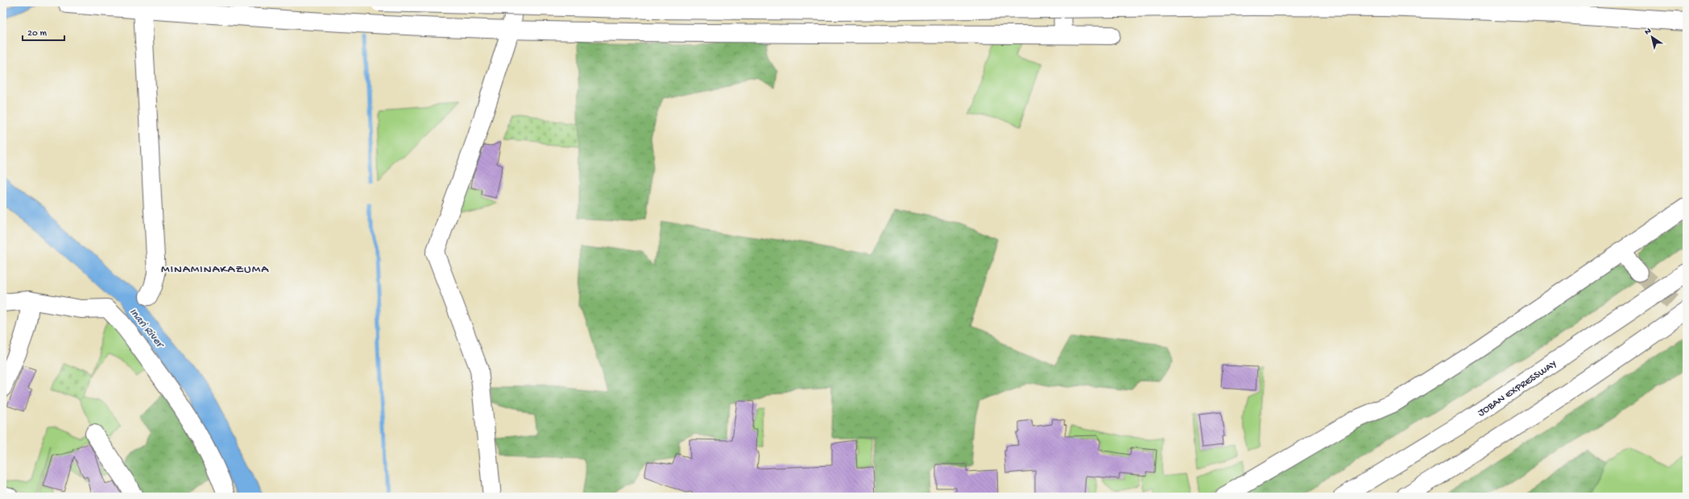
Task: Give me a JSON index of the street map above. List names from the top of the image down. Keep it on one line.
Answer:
{"streets":{"main road":["JOBAN EXPRESSWAY"]},"districts":["MINAMINAKAZUMA"],"water":["Inari River"],"scale_bar":"20 m","north":"top left"}
